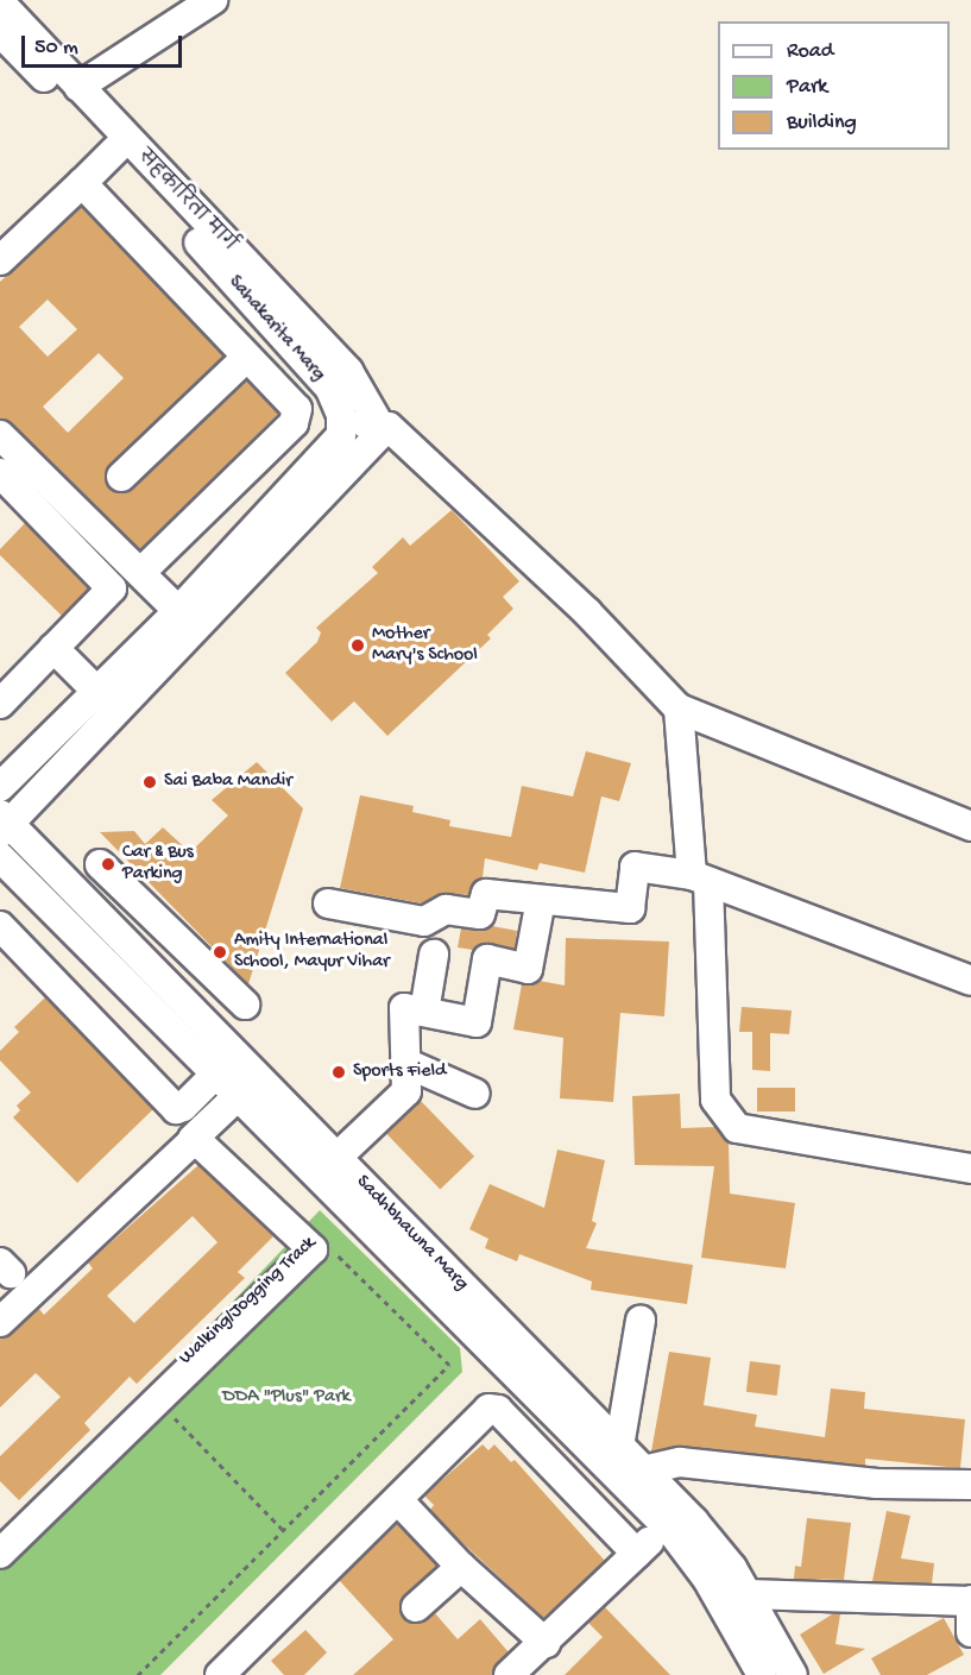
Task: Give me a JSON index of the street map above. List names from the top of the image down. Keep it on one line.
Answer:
{"streets":{"street":["सहकारिता मार्ग","Sahakarita Marg","Sadhbhawna Marg"],"path":["Walking/Jogging Track"]},"crossings":[["सहकारिता मार्ग","Sahakarita Marg"]],"parks":["DDA \"Plus\" Park"],"places":["Mother Mary's School","Sai Baba Mandir","Car & Bus Parking","Amity International School, Mayur Vihar","Sports Field"],"legend":["Road","Park","Building"],"scale_bar":"50 m"}
